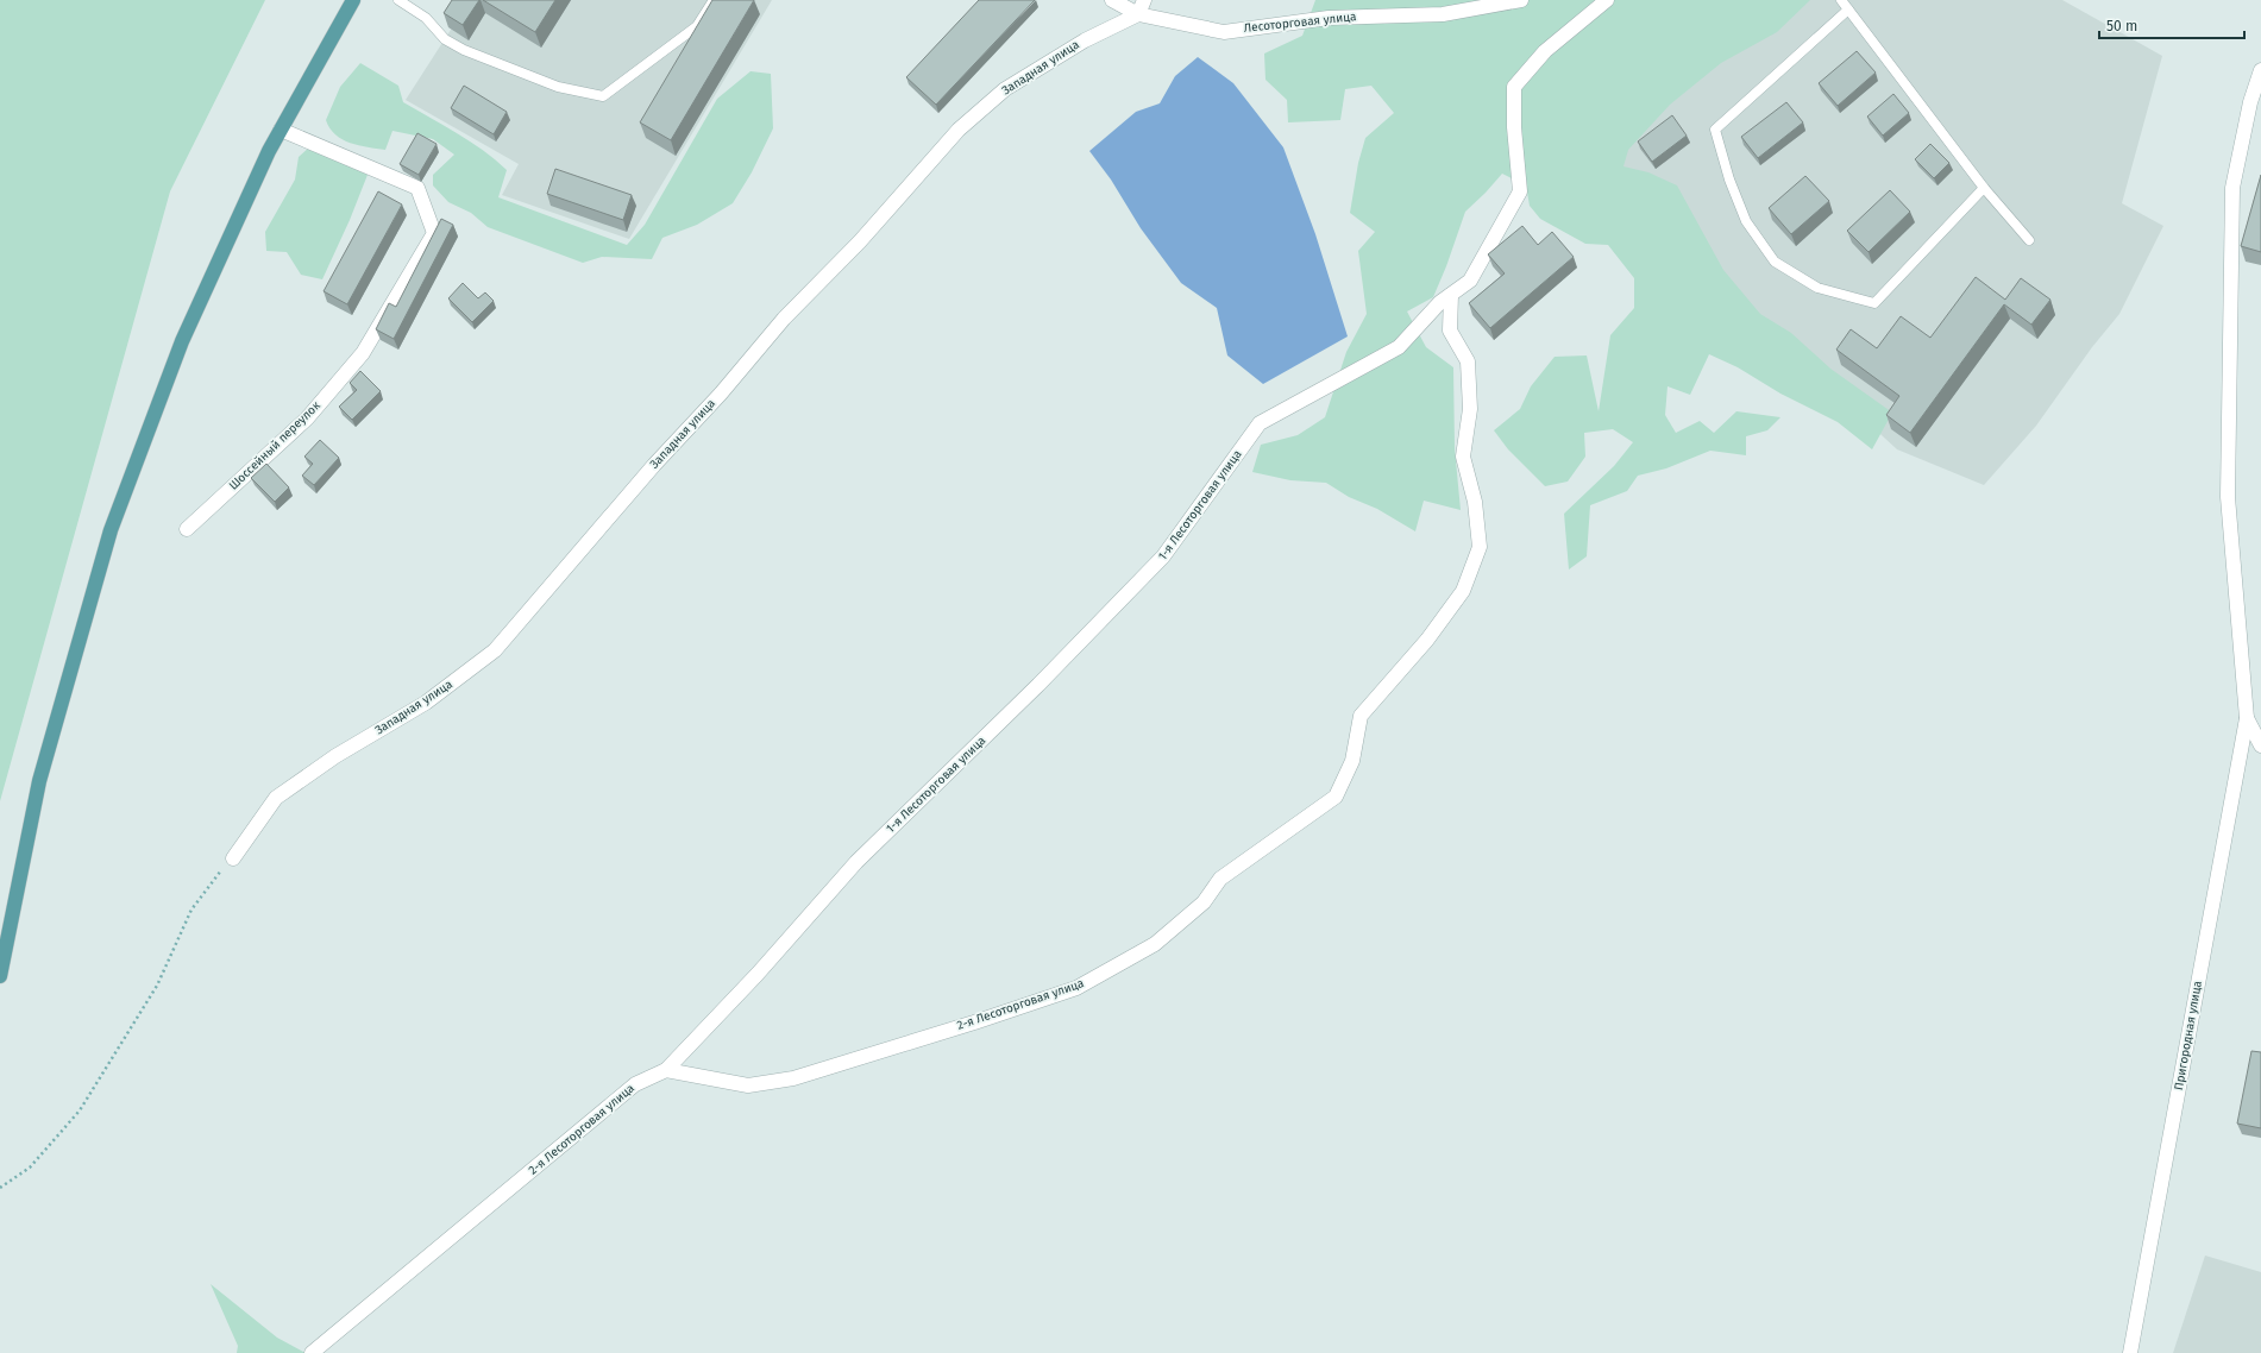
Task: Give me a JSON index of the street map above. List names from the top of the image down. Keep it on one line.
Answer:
{"streets":{"street":["Лесоторговая улица","Западная улица","Шоссейный переулок","1-я Лесоторговая улица","2-я Лесоторговая улица","Пригородная улица"]},"crossings":[["Лесоторговая улица","Западная улица"],["1-я Лесоторговая улица","2-я Лесоторговая улица"]],"scale_bar":"50 m"}
